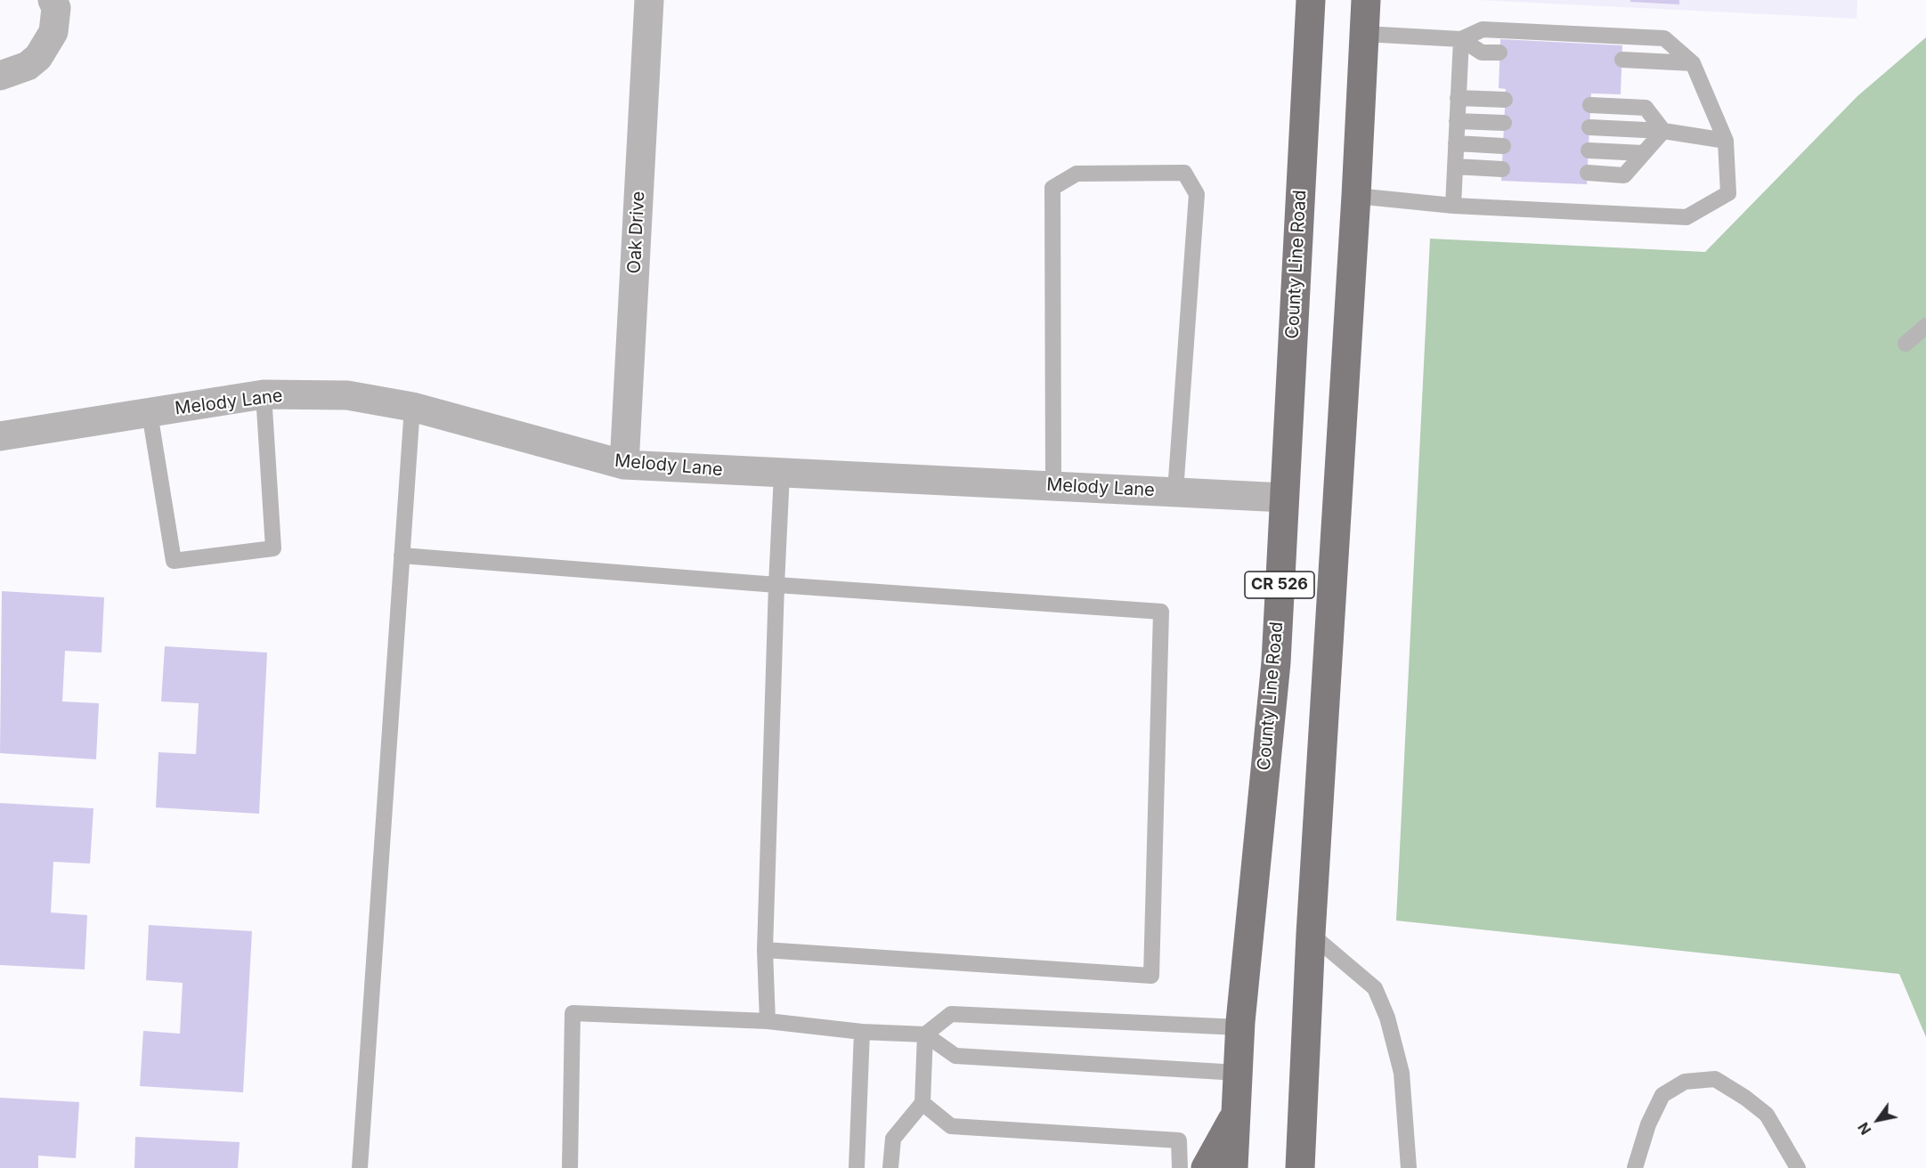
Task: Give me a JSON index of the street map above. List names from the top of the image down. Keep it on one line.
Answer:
{"streets":{"main road":["County Line Road","CR 526"],"street":["Oak Drive","Melody Lane"]},"crossings":[["Oak Drive","Melody Lane"],["County Line Road","Melody Lane"]],"north":"bottom left"}
